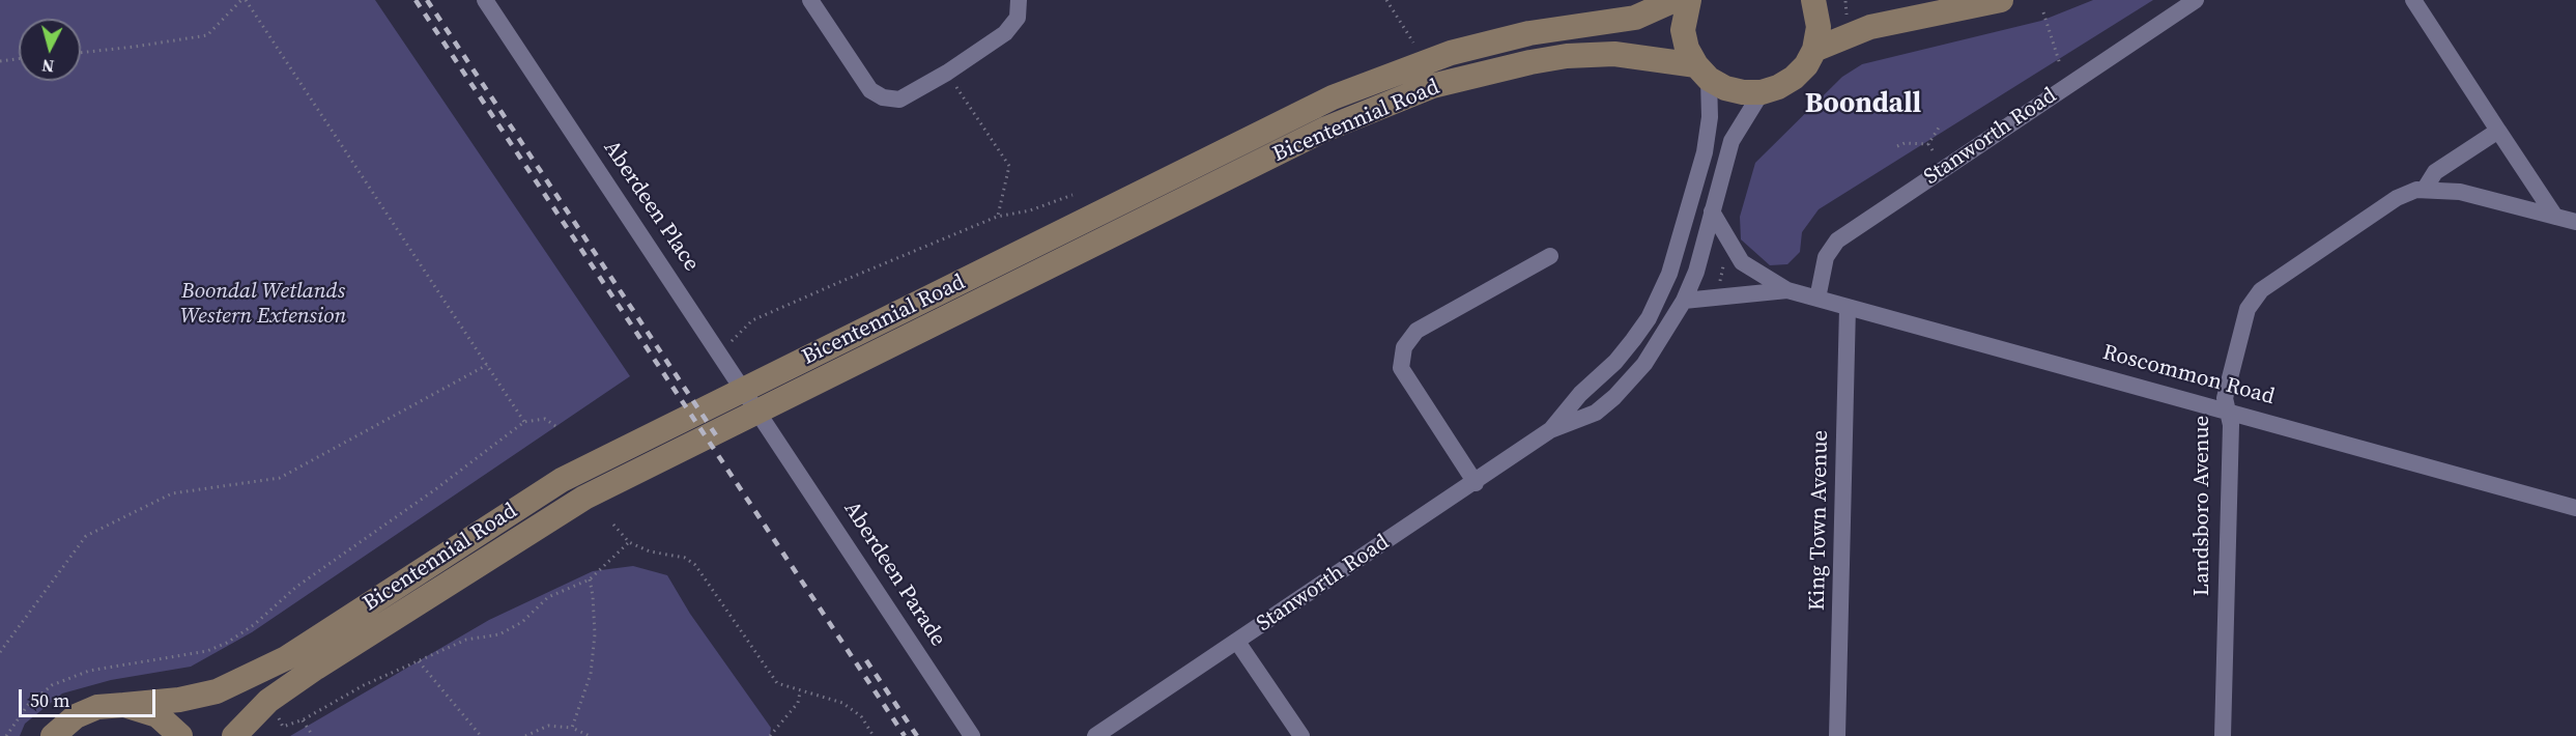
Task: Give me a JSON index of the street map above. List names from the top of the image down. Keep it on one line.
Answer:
{"streets":{"main road":["Bicentennial Road"],"street":["Stanworth Road","Aberdeen Place","Roscommon Road","Landsboro Avenue","King Town Avenue","Aberdeen Parade"]},"crossings":[["Bicentennial Road","Stanworth Road"],["Stanworth Road","Roscommon Road"],["Aberdeen Place","Aberdeen Parade"],["Roscommon Road","Landsboro Avenue"],["Roscommon Road","King Town Avenue"]],"districts":["Boondall"],"parks":["Boondal Wetlands Western Extension"],"scale_bar":"50 m","north":"bottom"}
